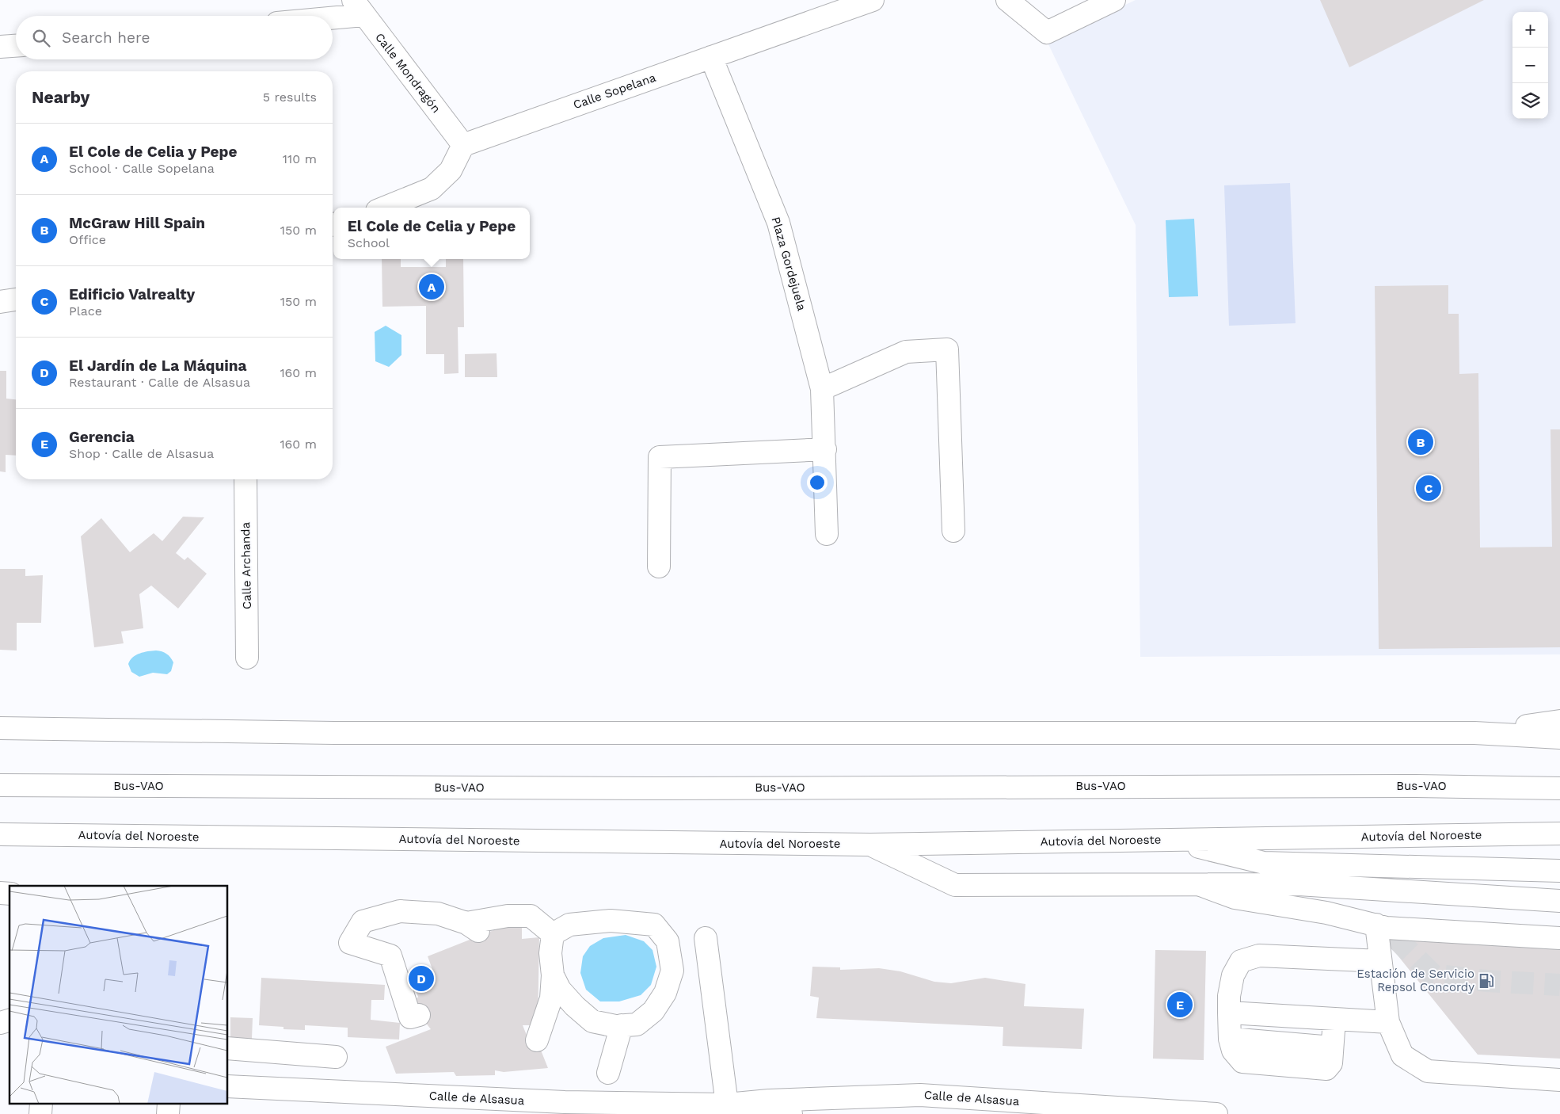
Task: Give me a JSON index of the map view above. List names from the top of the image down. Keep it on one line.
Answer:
{"streets":{"main road":["Calle Mondragón","Calle Sopelana","Plaza Gordejuela","Calle Archanda","Bus-VAO","Autovía del Noroeste","Calle de Alsasua"]},"crossings":[["Calle Mondragón","Calle Sopelana"],["Calle Sopelana","Plaza Gordejuela"]],"places":{"fuel station":["Estación de Servicio Repsol Concordy"]},"page":{"map_buttons":["+","−"],"search":"Search here","heading":["Nearby","5 results"],"list":[{"mark":"A","name":"El Cole de Celia y Pepe","note":"School · Calle Sopelana","value":"110 m"},{"mark":"B","name":"McGraw Hill Spain","note":"Office","value":"150 m"},{"mark":"C","name":"Edificio Valrealty","note":"Place","value":"150 m"},{"mark":"D","name":"El Jardín de La Máquina","note":"Restaurant · Calle de Alsasua","value":"160 m"},{"mark":"E","name":"Gerencia","note":"Shop · Calle de Alsasua","value":"160 m"}],"popup":["El Cole de Celia y Pepe","School"],"pins":["A","B","C","D","E"]}}
